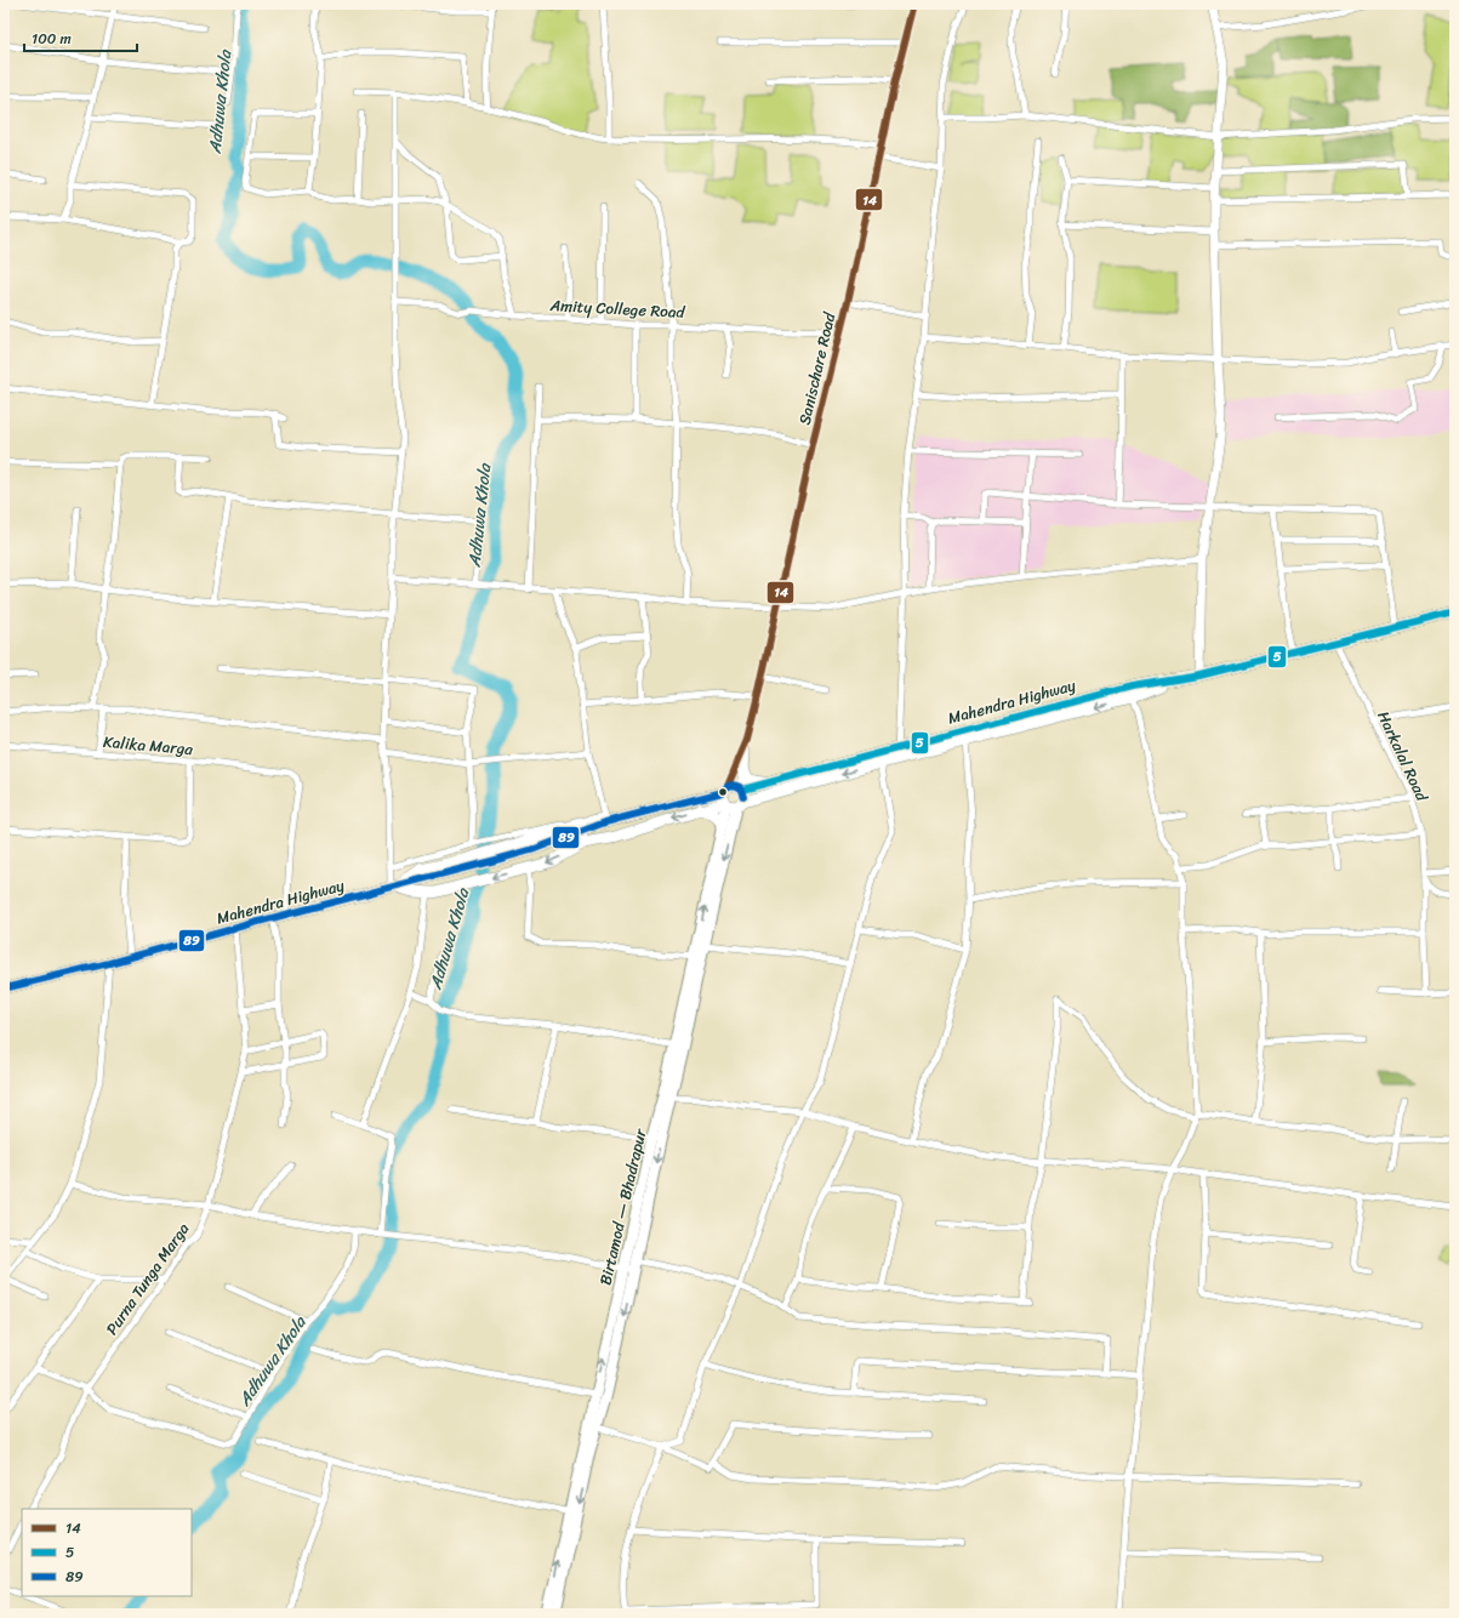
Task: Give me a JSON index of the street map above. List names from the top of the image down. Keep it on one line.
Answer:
{"streets":{"highway":["Mahendra Highway"],"main road":["Birtamod — Bhadrapur"],"street":["Amity College Road","Sanischare Road","Kalika Marga","Harkalal Road","Purna Tunga Marga"]},"crossings":[["Amity College Road","Sanischare Road"],["Sanischare Road","Mahendra Highway"],["Sanischare Road","Birtamod — Bhadrapur"],["Mahendra Highway","Kalika Marga"],["Mahendra Highway","Harkalal Road"],["Mahendra Highway","Birtamod — Bhadrapur"],["Mahendra Highway","Purna Tunga Marga"]],"water":["Adhuwa Khola"],"lines":["transit line 14","transit line 5","transit line 89"],"legend":["14","5","89"],"scale_bar":"100 m"}
